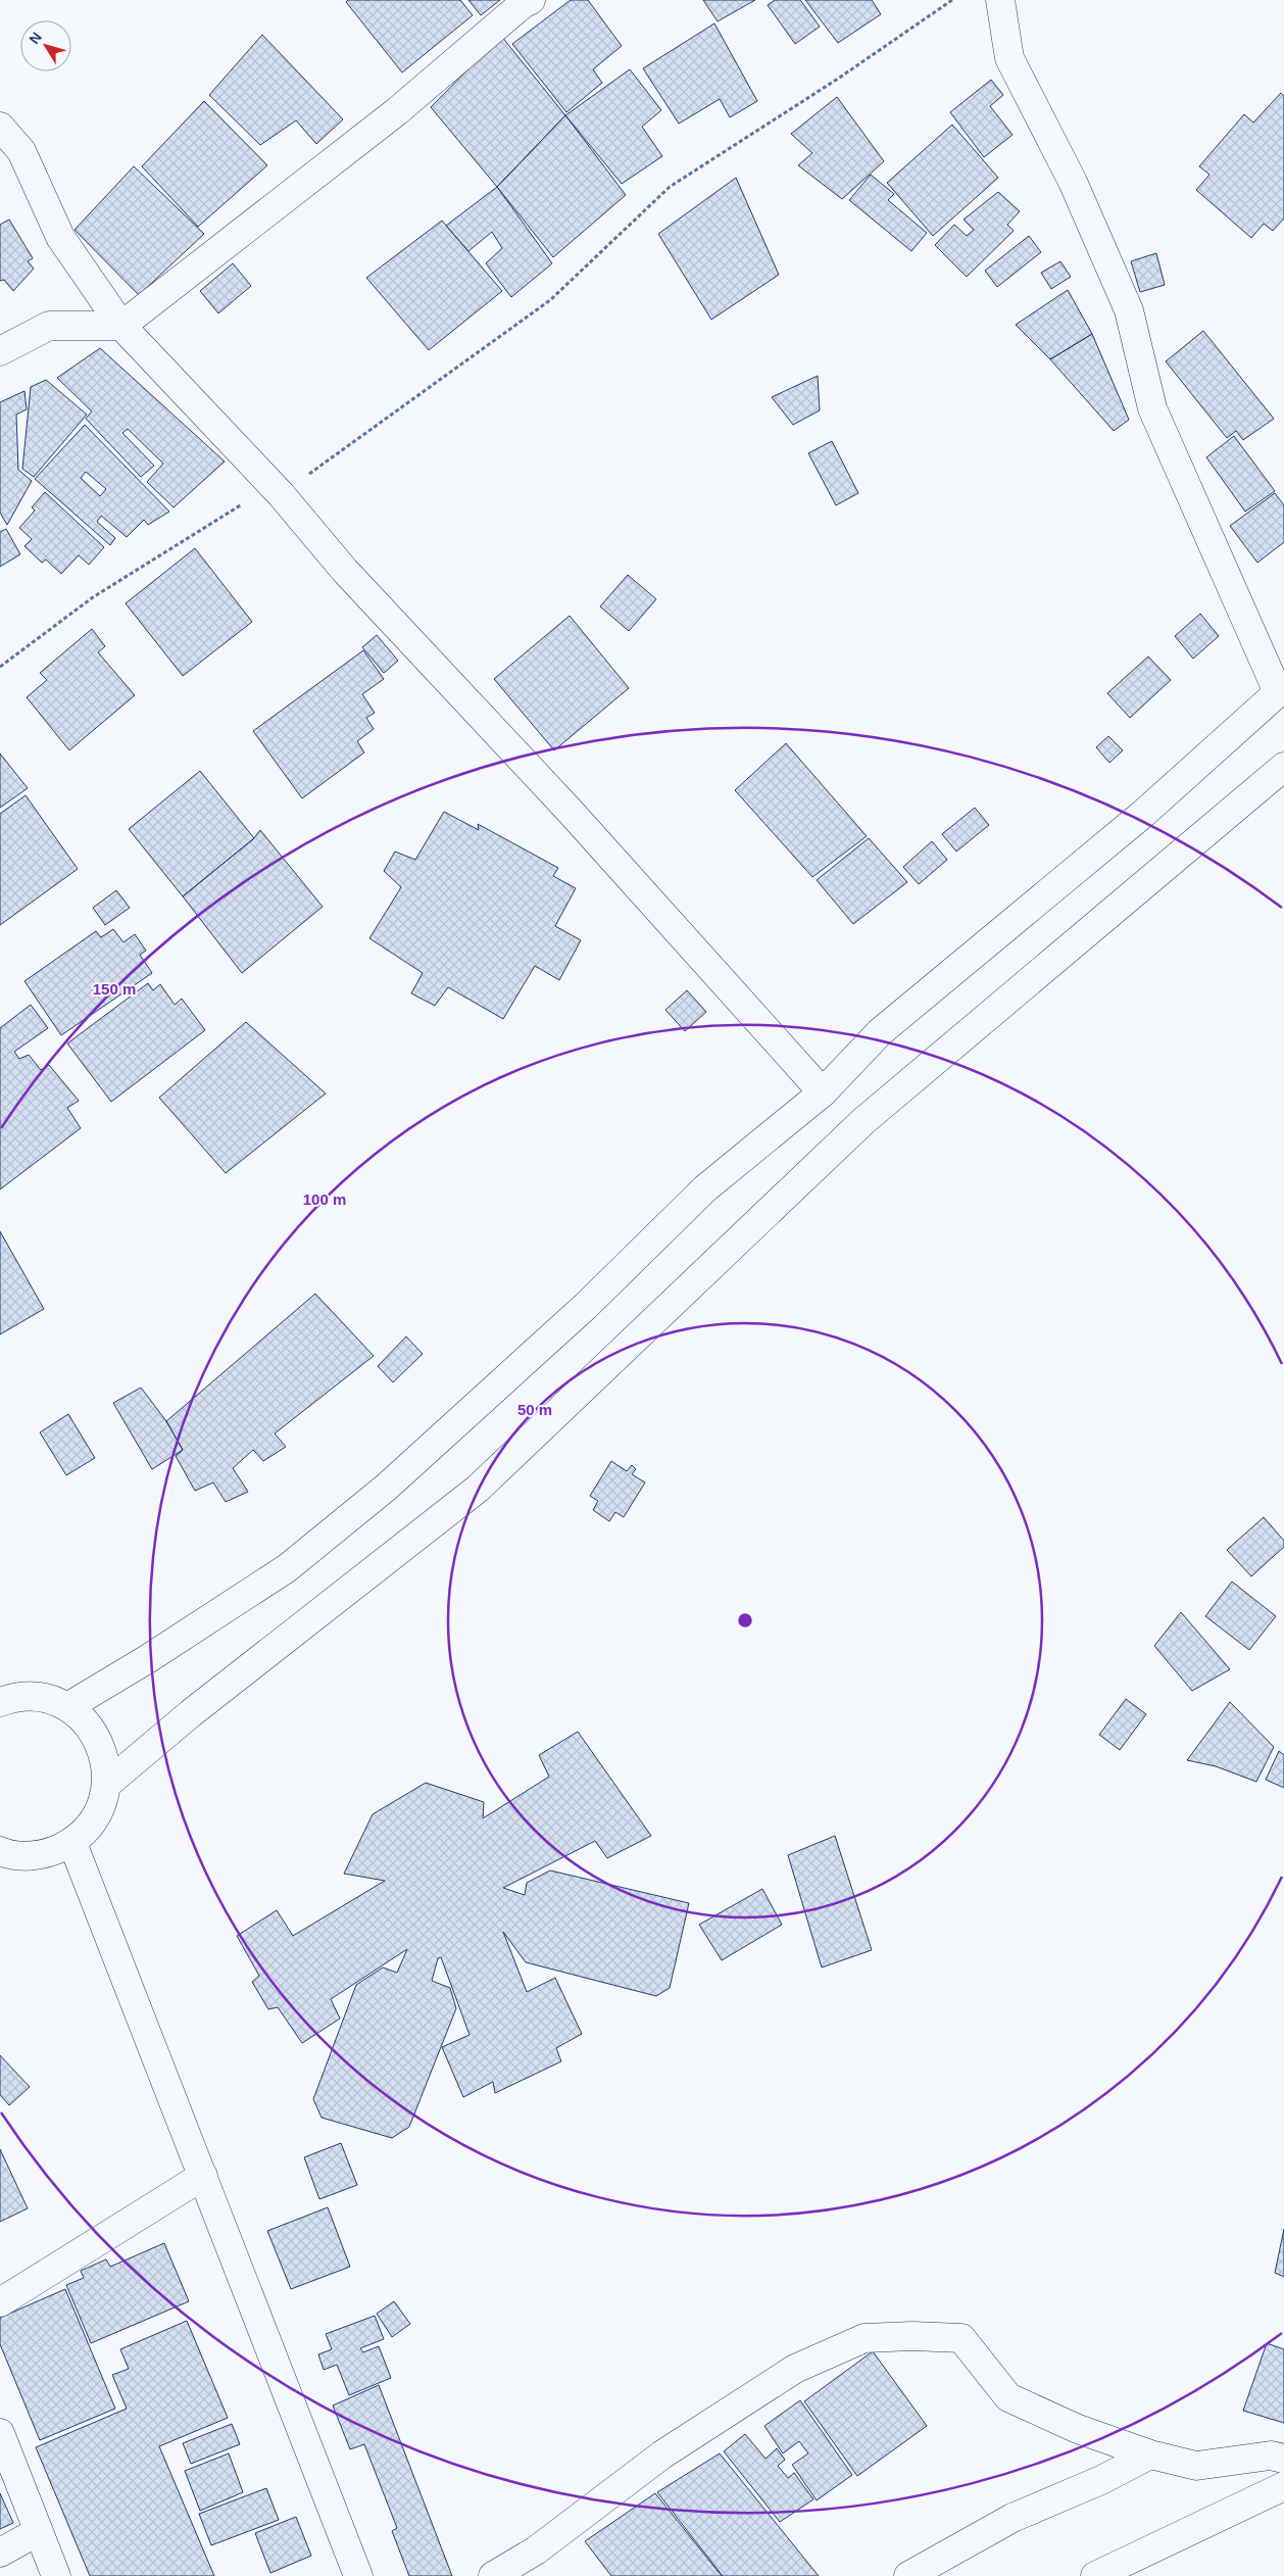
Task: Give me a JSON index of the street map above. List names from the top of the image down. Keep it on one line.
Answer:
{"north":"top left","rings":["150 m","100 m","50 m"]}
